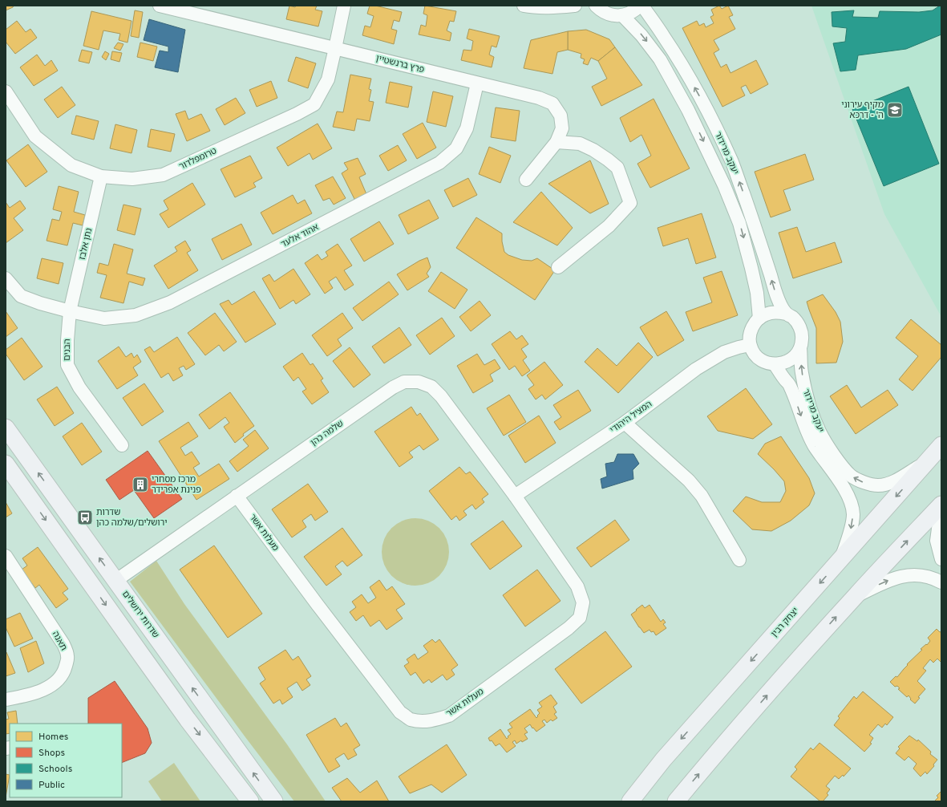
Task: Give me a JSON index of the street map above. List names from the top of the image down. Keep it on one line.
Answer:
{"streets":{"main road":["שדרות ירושלים","יצחק רבין"],"street":["פרץ ברנשטיין","יעקב מרידור","טרומפלדור","אהוד אלעד","נתן אלבז","הבנים","המציל היהודי","שלמה כהן","מעלות אשר","תאנה"]},"crossings":[["פרץ ברנשטיין","טרומפלדור"],["פרץ ברנשטיין","אהוד אלעד"],["יעקב מרידור","המציל היהודי"],["יעקב מרידור","יצחק רבין"],["טרומפלדור","נתן אלבז"],["אהוד אלעד","נתן אלבז"],["אהוד אלעד","הבנים"],["נתן אלבז","הבנים"],["המציל היהודי","שלמה כהן"],["המציל היהודי","מעלות אשר"],["שלמה כהן","מעלות אשר"],["שלמה כהן","שדרות ירושלים"]],"places":{"school or university":["מקיף עירוני ה' - דרכא"],"building":["מרכז מסחרי פנינת אפרידר"],"bus stop":["שדרות ירושלים/שלמה כהן"]},"legend":["Homes","Shops","Schools","Public"]}
